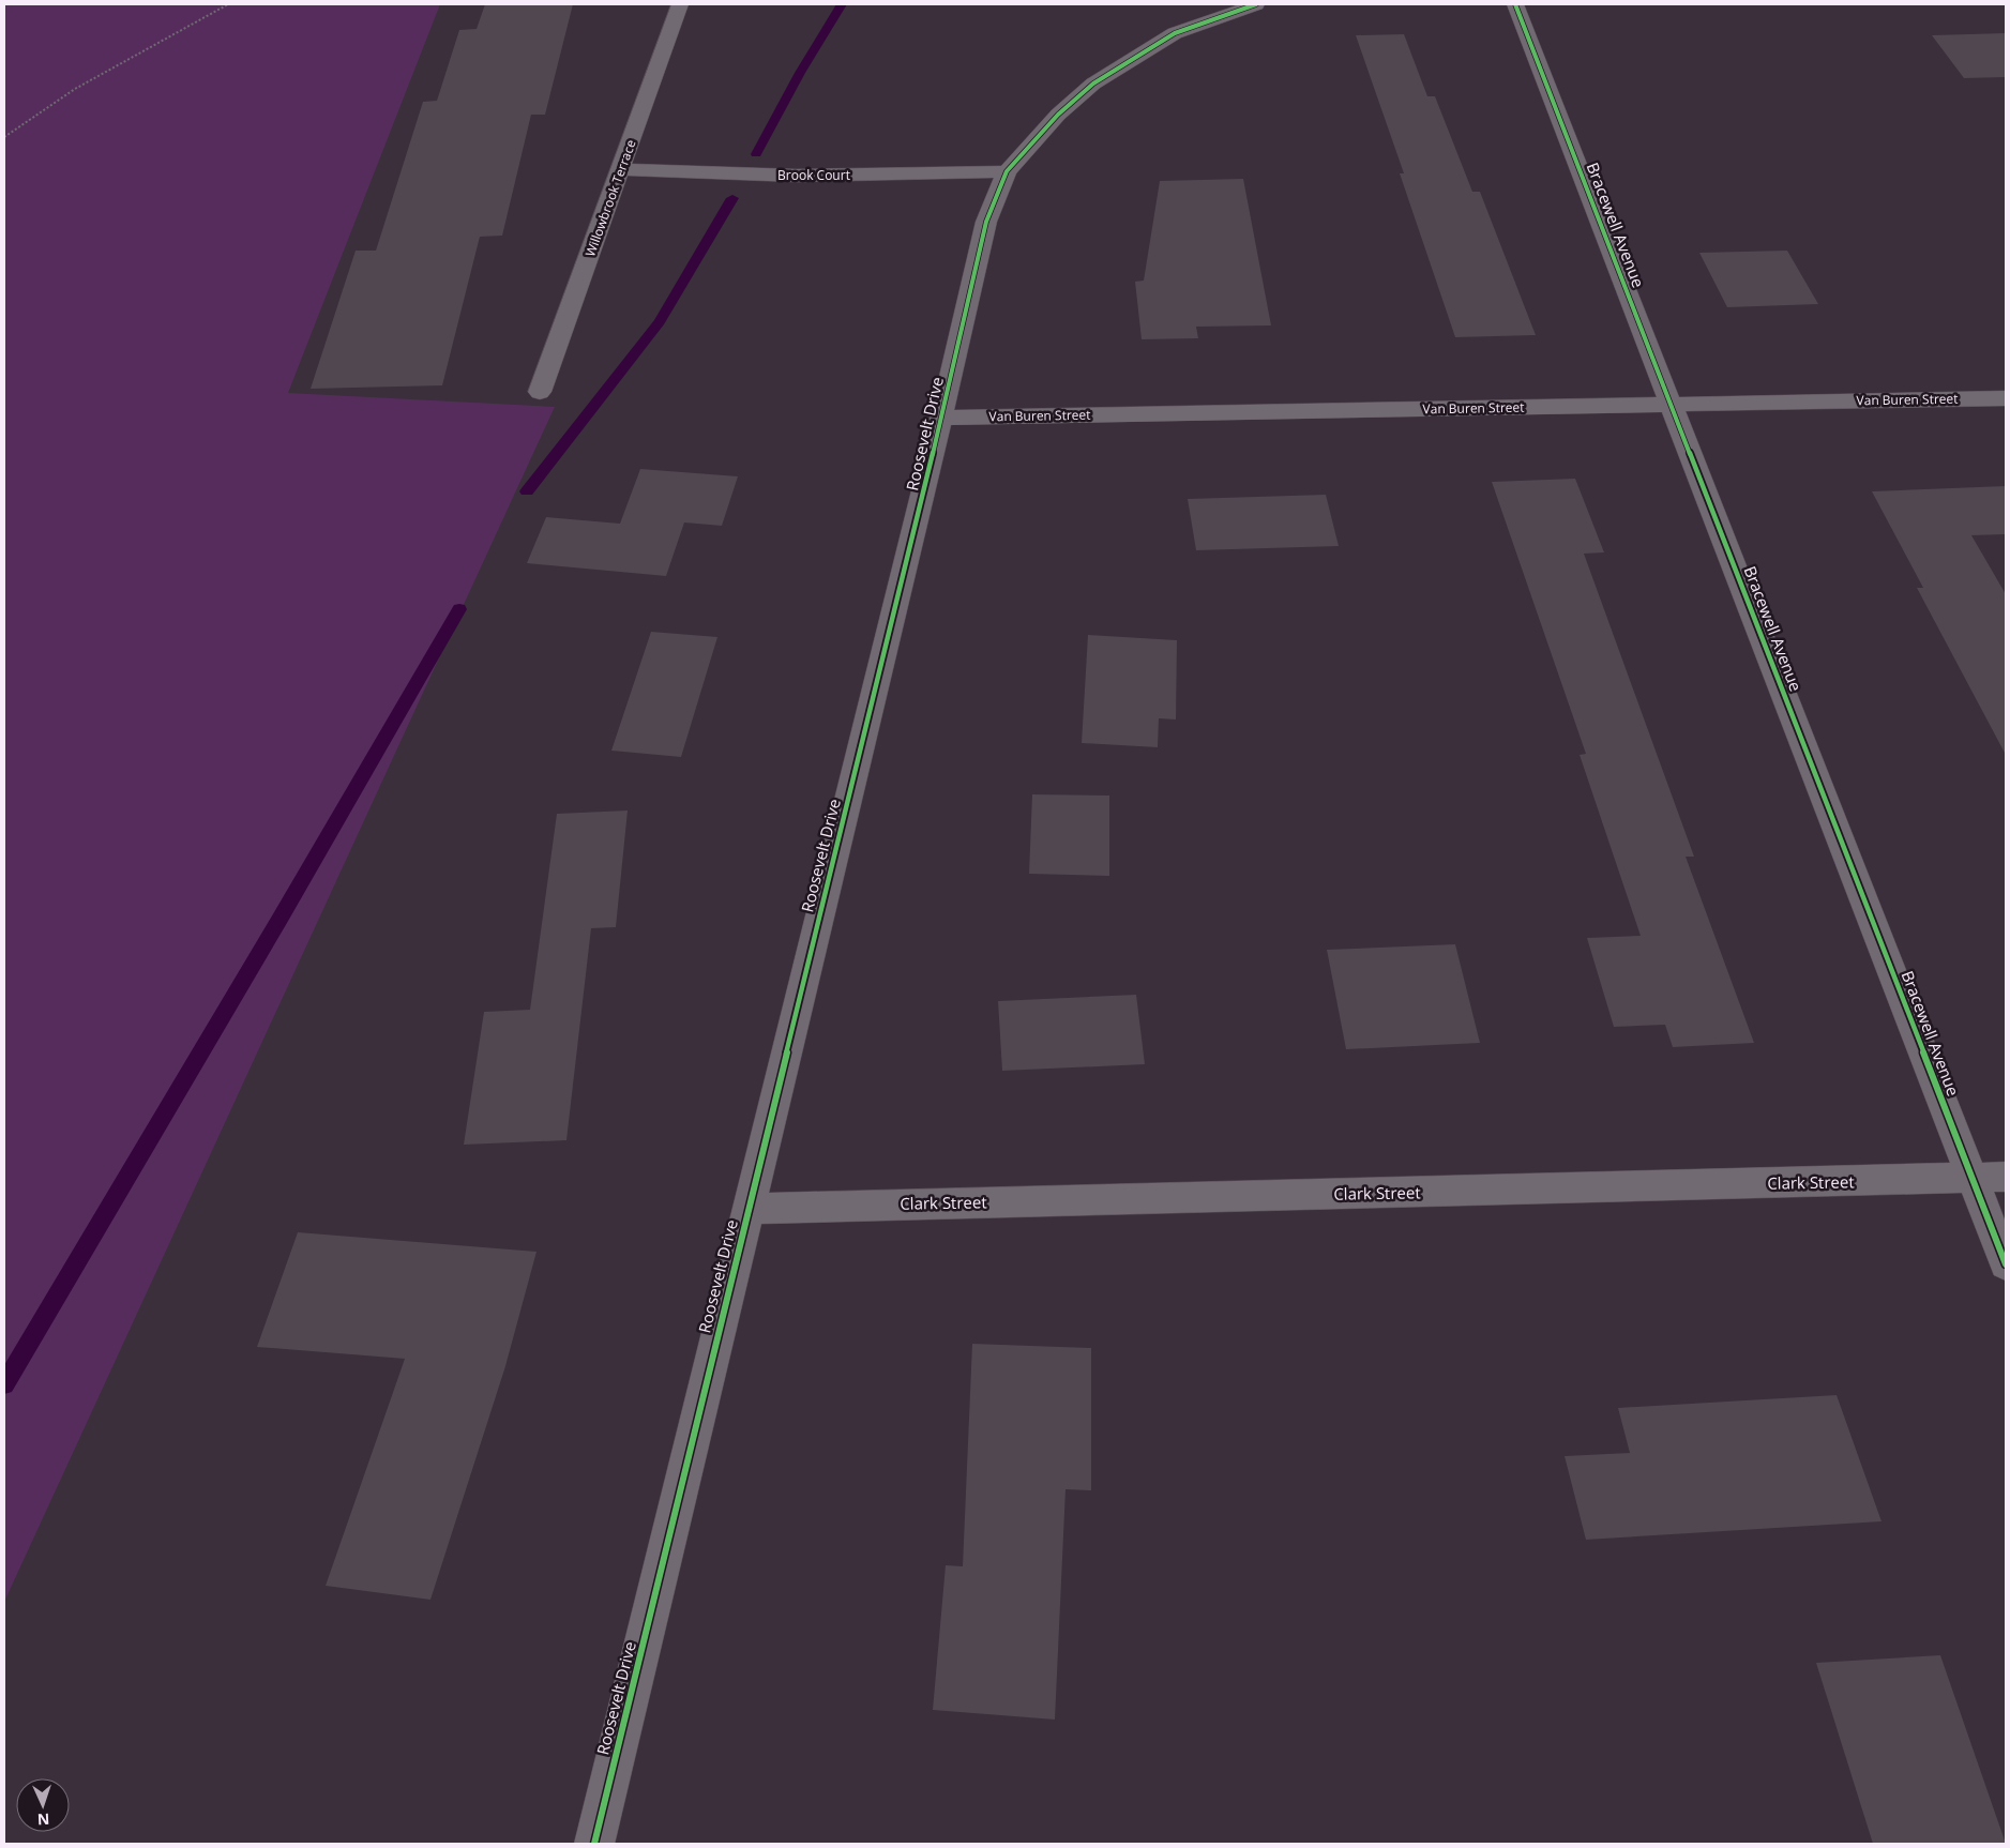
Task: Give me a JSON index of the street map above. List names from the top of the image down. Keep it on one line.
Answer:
{"streets":{"street":["Brook Court","Willowbrook Terrace","Bracewell Avenue","Van Buren Street","Roosevelt Drive","Clark Street"]},"crossings":[["Brook Court","Willowbrook Terrace"],["Brook Court","Roosevelt Drive"],["Bracewell Avenue","Van Buren Street"],["Bracewell Avenue","Clark Street"],["Van Buren Street","Roosevelt Drive"],["Roosevelt Drive","Clark Street"]],"north":"bottom"}
